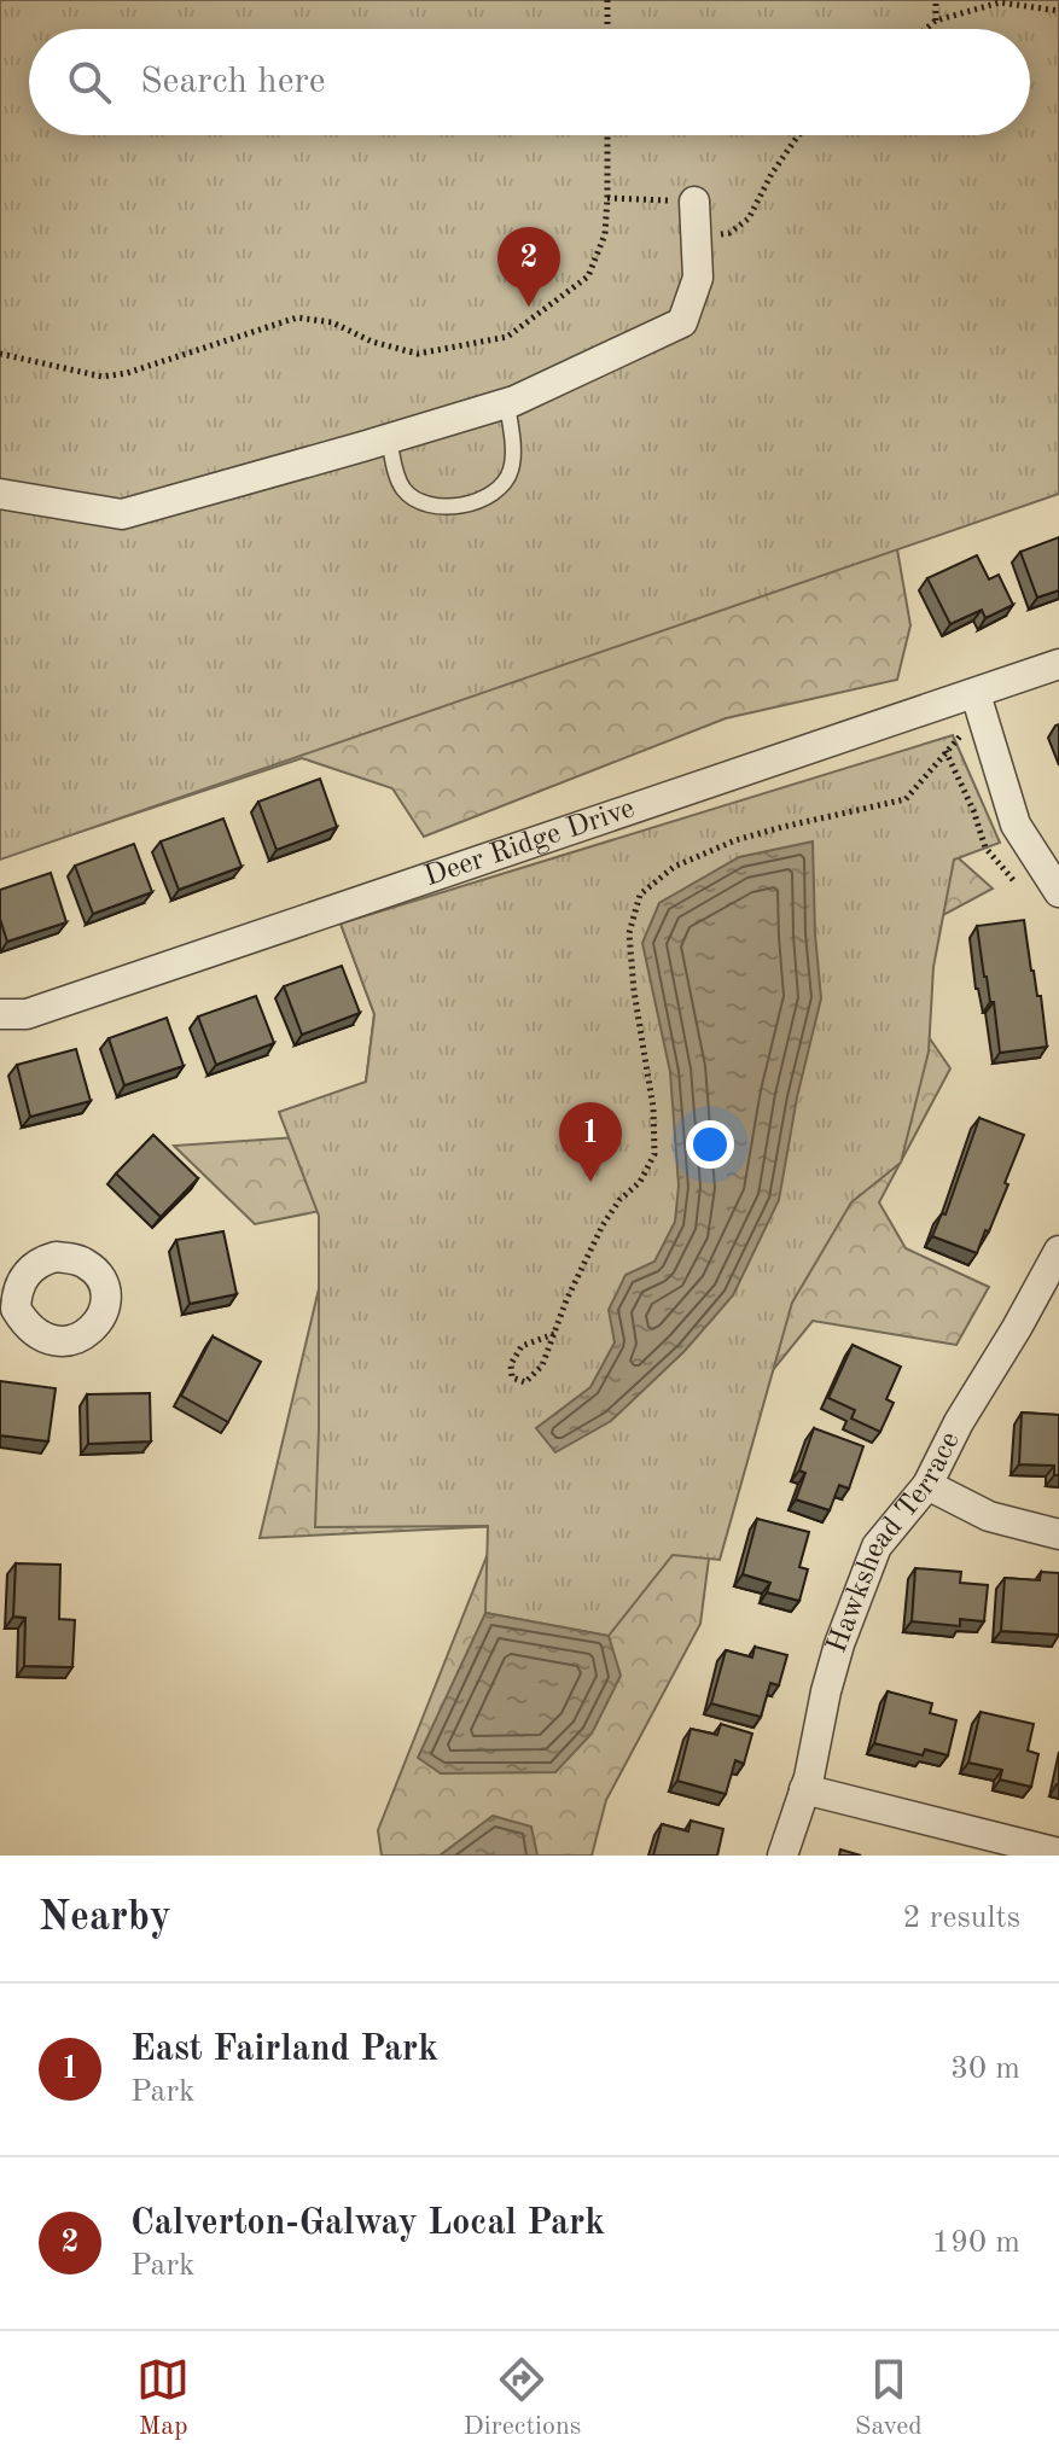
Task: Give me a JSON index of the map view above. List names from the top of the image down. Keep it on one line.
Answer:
{"streets":{"street":["Deer Ridge Drive","Hawkshead Terrace"]},"page":{"search":"Search here","pins":["2","1"],"heading":["Nearby","2 results"],"list":[{"mark":"1","name":"East Fairland Park","note":"Park","value":"30 m"},{"mark":"2","name":"Calverton-Galway Local Park","note":"Park","value":"190 m"}],"nav":["Map","Directions","Saved"]}}
